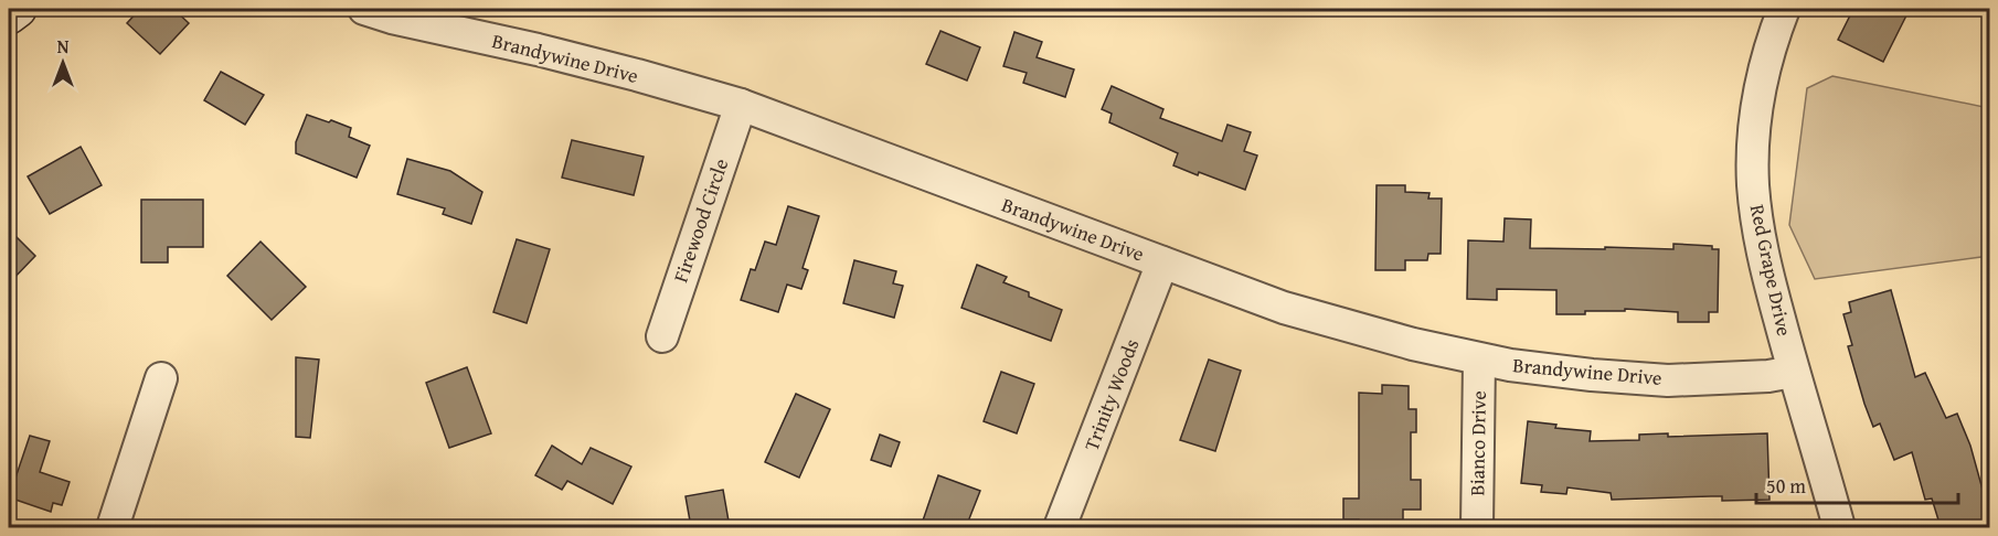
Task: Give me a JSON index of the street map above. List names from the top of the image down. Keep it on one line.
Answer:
{"streets":{"street":["Brandywine Drive","Firewood Circle","Red Grape Drive","Trinity Woods","Bianco Drive"]},"crossings":[["Brandywine Drive","Firewood Circle"],["Brandywine Drive","Red Grape Drive"],["Brandywine Drive","Trinity Woods"],["Brandywine Drive","Bianco Drive"]],"scale_bar":"50 m","north":"top"}
